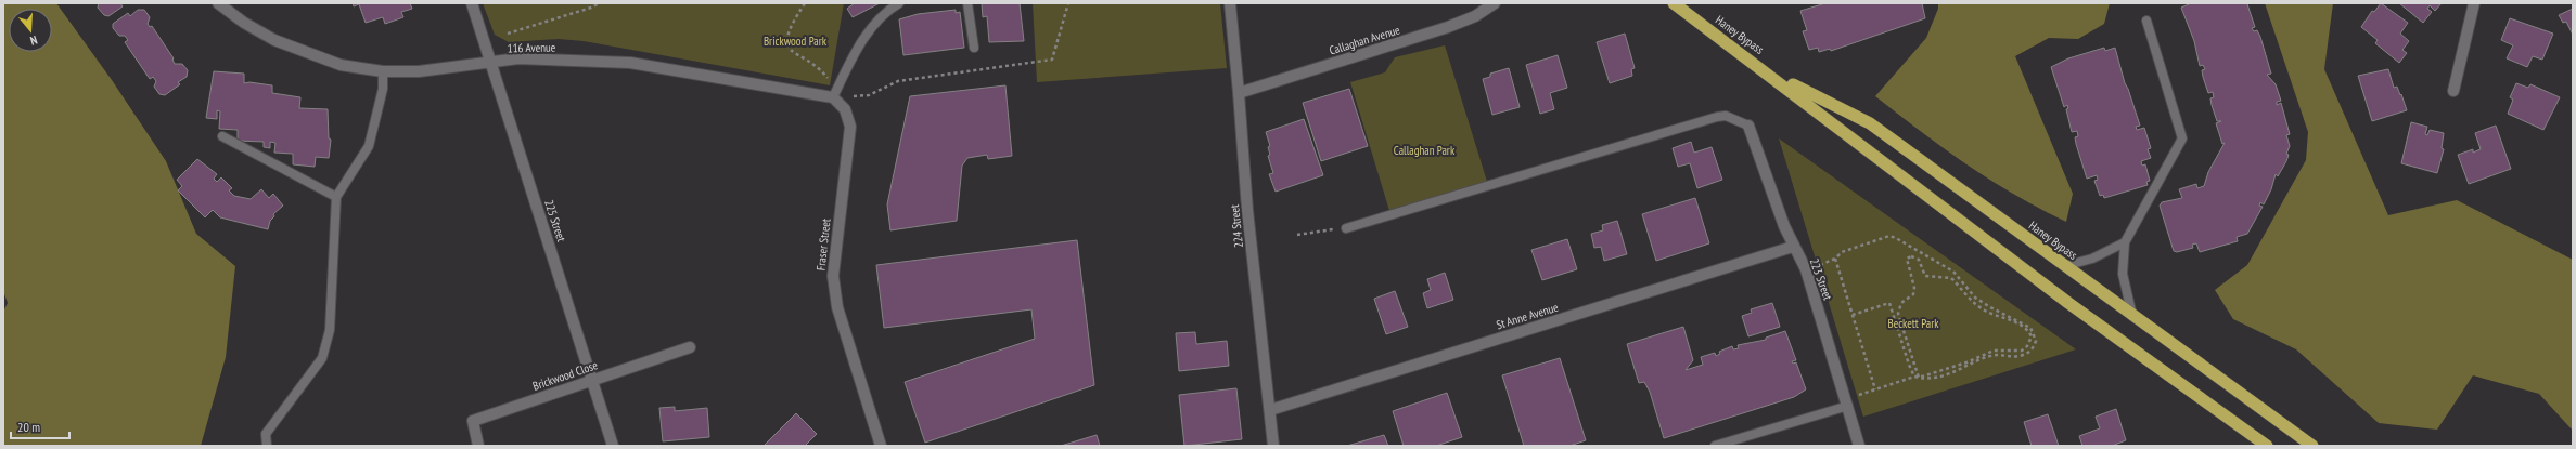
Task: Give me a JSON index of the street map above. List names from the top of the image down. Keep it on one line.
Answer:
{"streets":{"highway":["Haney Bypass"],"street":["Callaghan Avenue","116 Avenue","225 Street","224 Street","Fraser Street","223 Street","St Anne Avenue","Brickwood Close"]},"crossings":[["Callaghan Avenue","224 Street"],["116 Avenue","225 Street"],["116 Avenue","Fraser Street"],["225 Street","Brickwood Close"],["224 Street","St Anne Avenue"],["223 Street","St Anne Avenue"]],"parks":["Brickwood Park","Callaghan Park","Beckett Park"],"scale_bar":"20 m","north":"bottom"}
